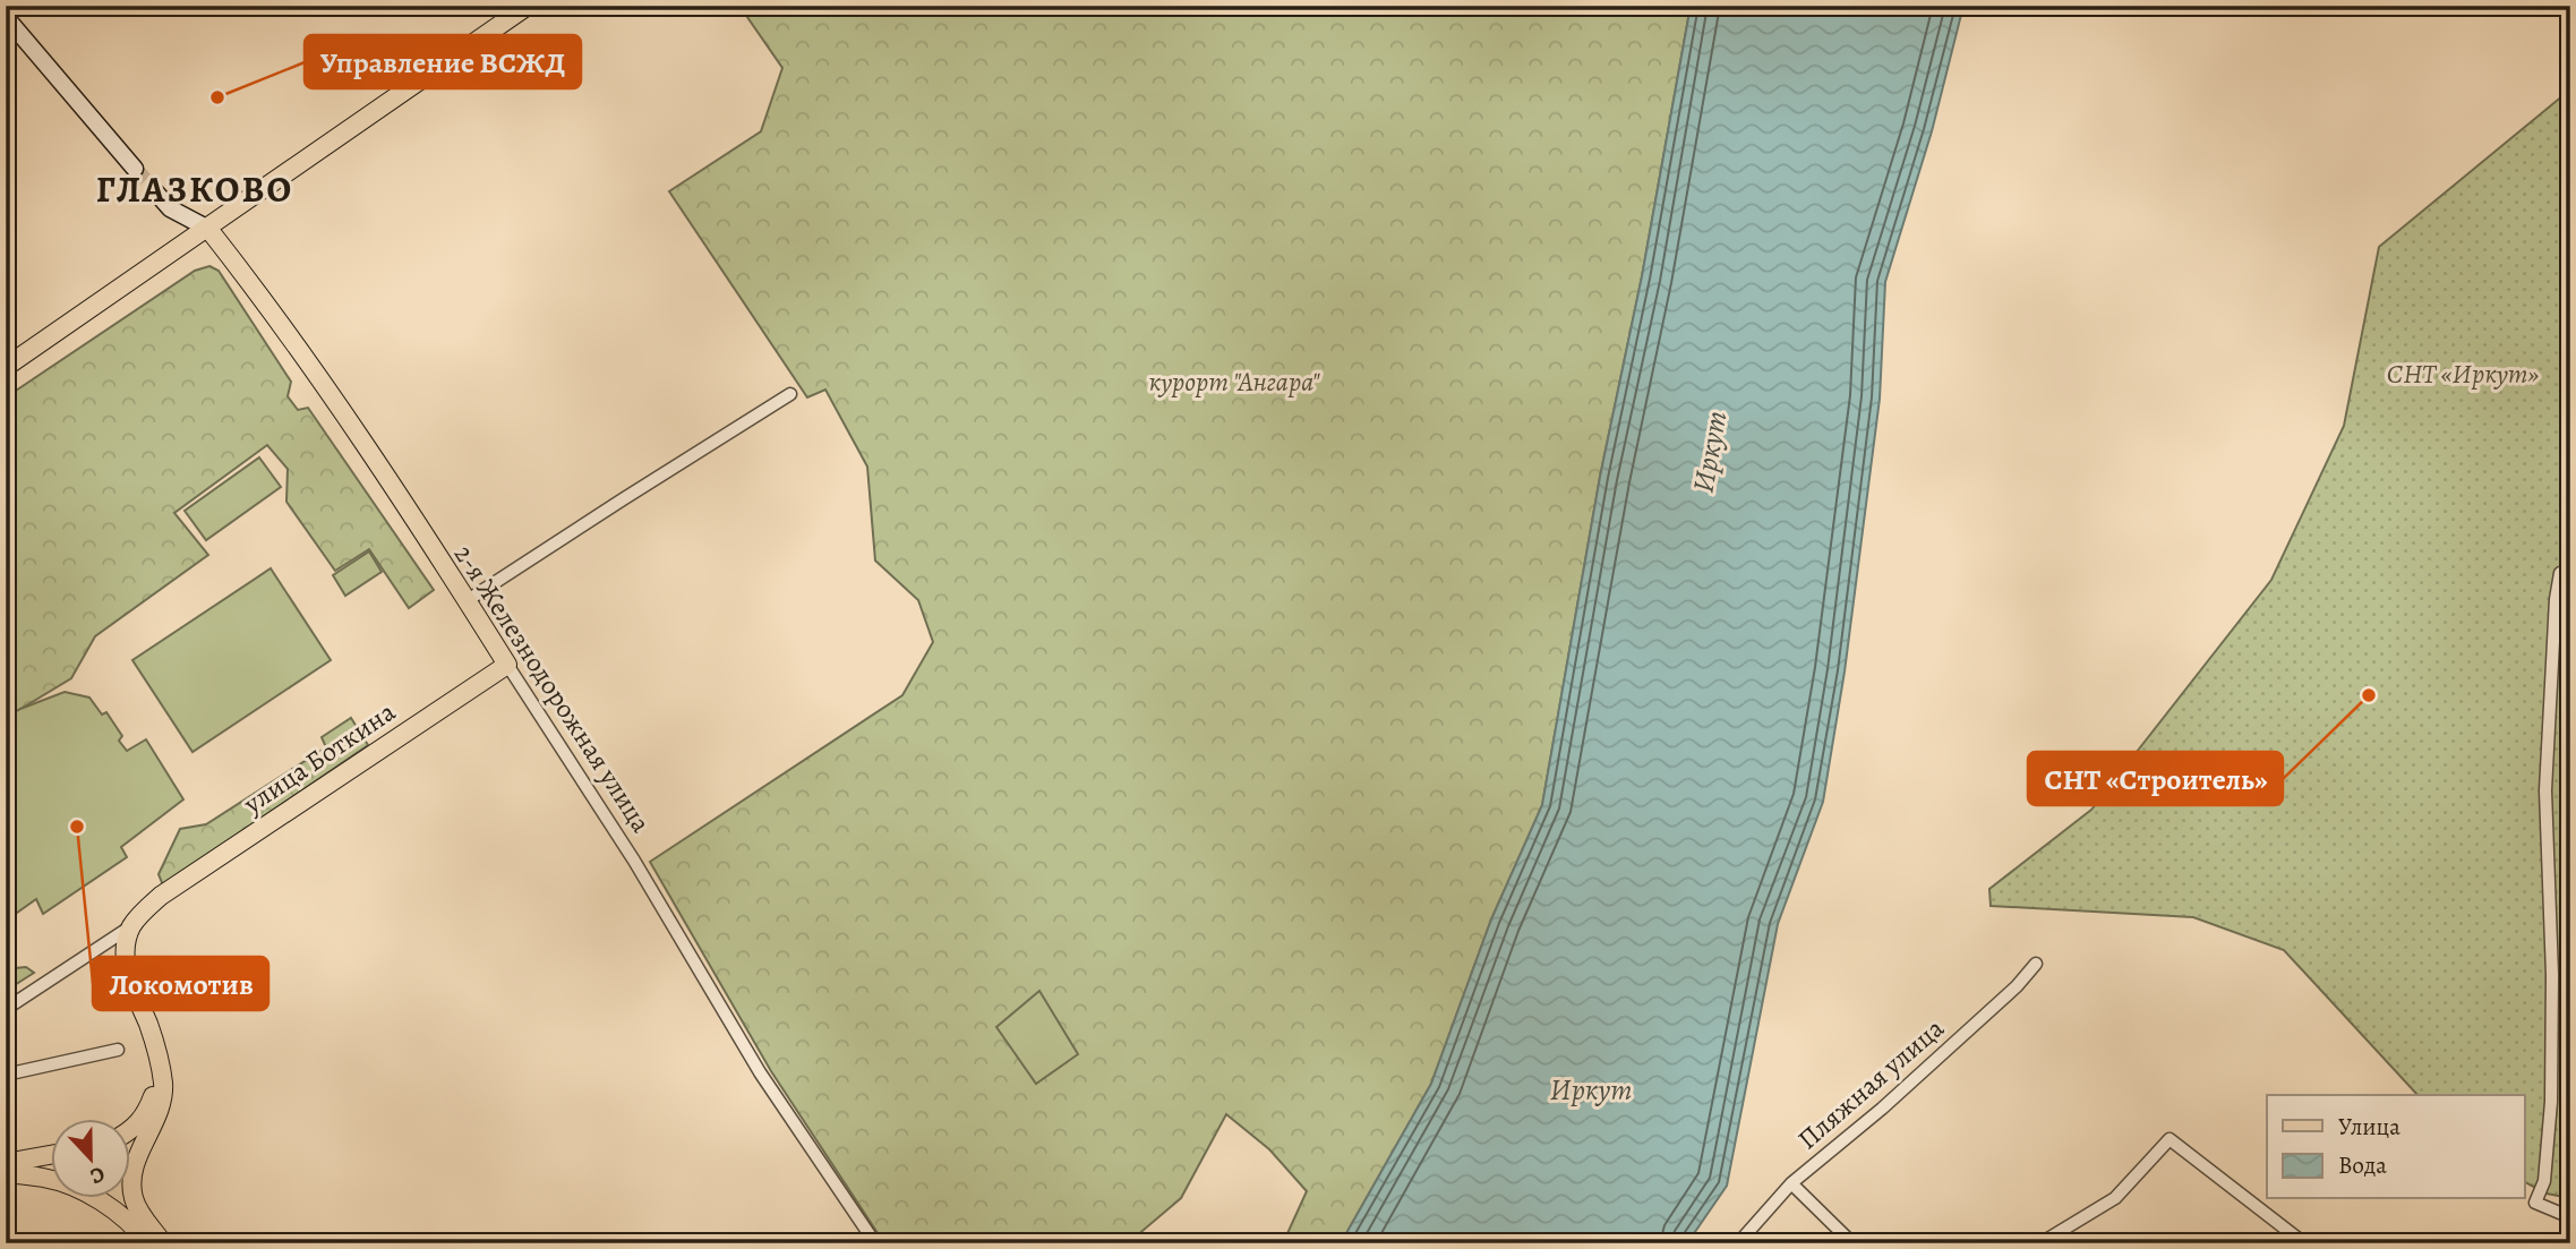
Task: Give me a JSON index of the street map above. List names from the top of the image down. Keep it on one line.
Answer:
{"streets":{"main road":["2-я Железнодорожная улица","улица Боткина"],"street":["Пляжная улица"]},"crossings":[["2-я Железнодорожная улица","улица Боткина"]],"districts":["ГЛАЗКОВО"],"water":["Иркут"],"parks":["СНТ «Иркут»","курорт \"Ангара\""],"places":["Управление ВСЖД","СНТ «Строитель»","Локомотив"],"legend":["Улица","Вода"],"north":"bottom"}
